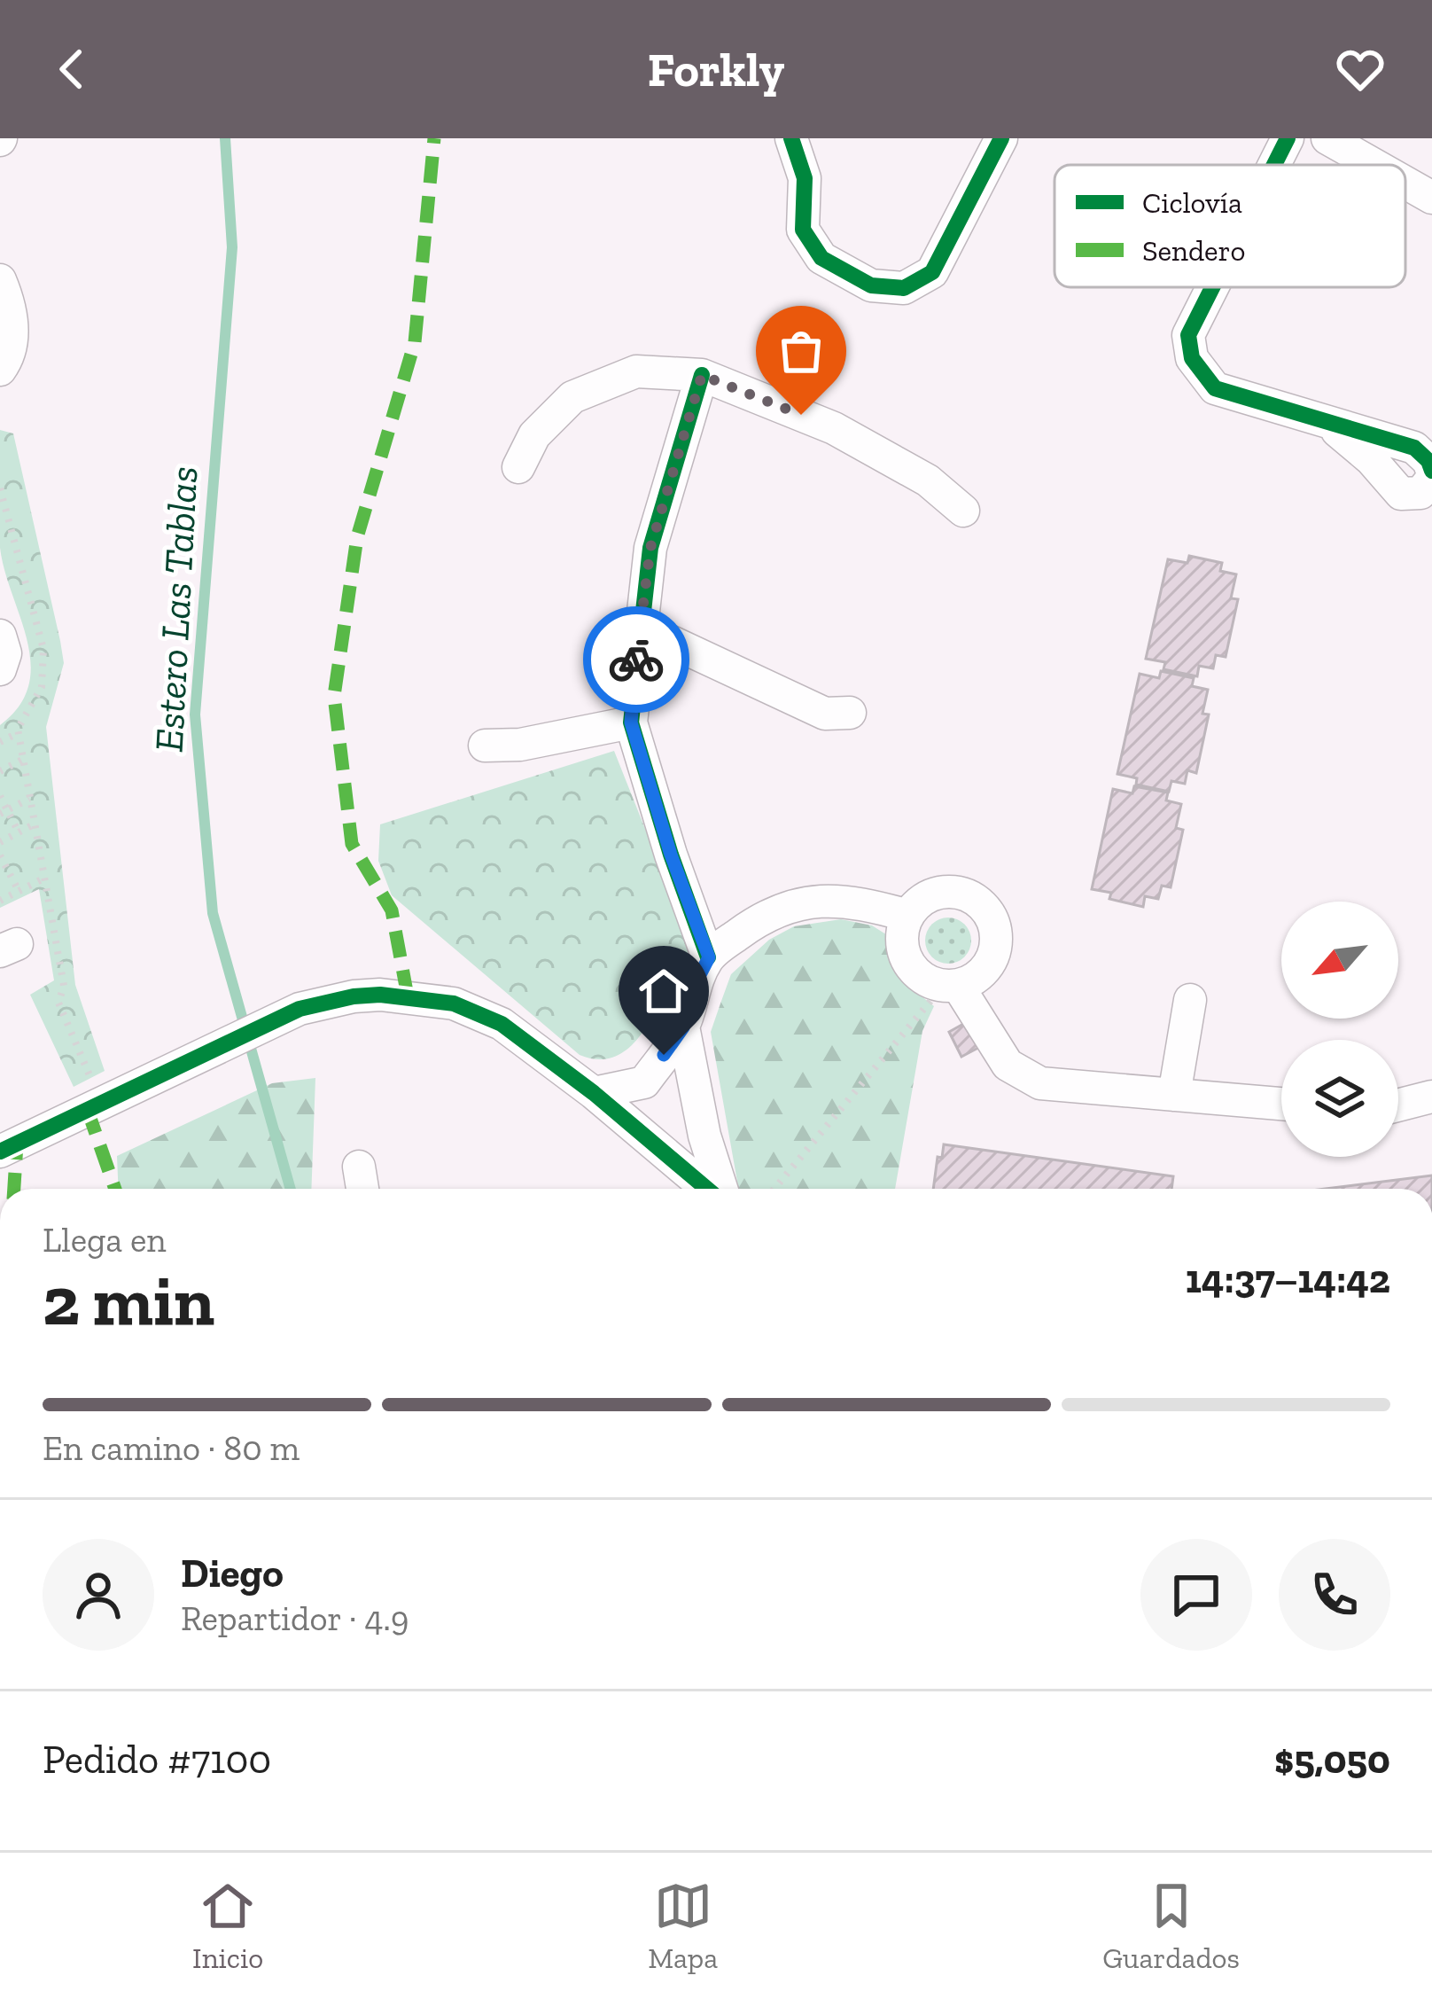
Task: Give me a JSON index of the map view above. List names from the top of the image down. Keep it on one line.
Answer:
{"water":["Estero Las Tablas"],"legend":["Ciclovía","Sendero"],"north":"bottom left","page":{"header":"Forkly","heading":["2 min","Llega en","14:37–14:42"],"panel":["Diego","Repartidor · 4.9","Pedido #7100","$5,050"],"bar":"En camino · 80 m","tabs":["Inicio","Mapa","Guardados"]}}
